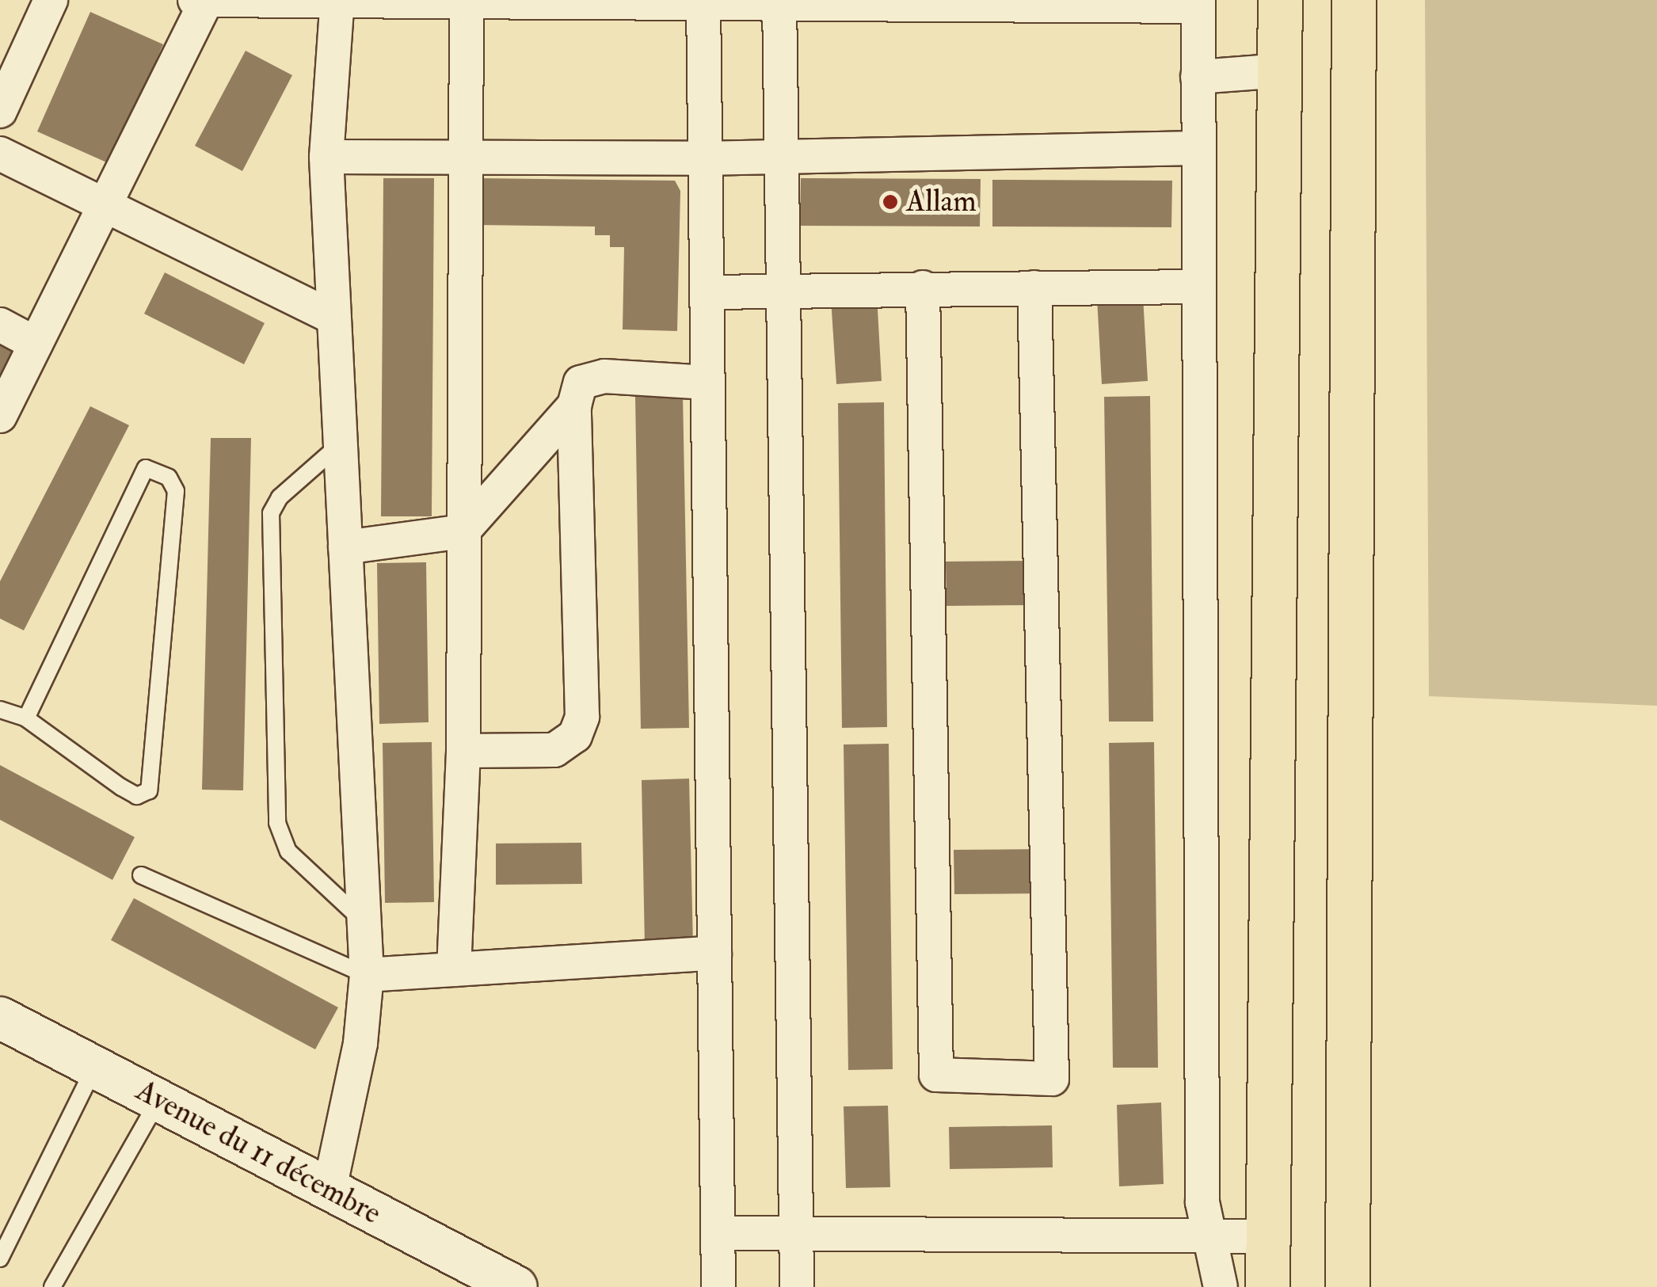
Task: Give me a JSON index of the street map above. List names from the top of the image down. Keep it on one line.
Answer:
{"streets":{"street":["Avenue du 11 décembre"]},"places":["Allam"]}
